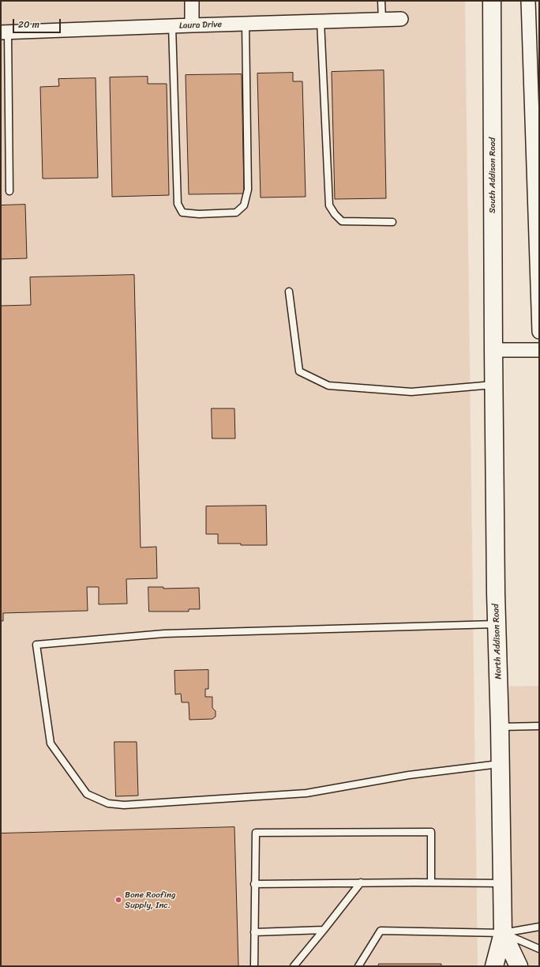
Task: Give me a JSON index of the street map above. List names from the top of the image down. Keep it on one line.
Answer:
{"streets":{"street":["Laura Drive","South Addison Road","North Addison Road"]},"crossings":[["South Addison Road","North Addison Road"]],"places":["Bone Roofing Supply, Inc."],"scale_bar":"20 m"}
